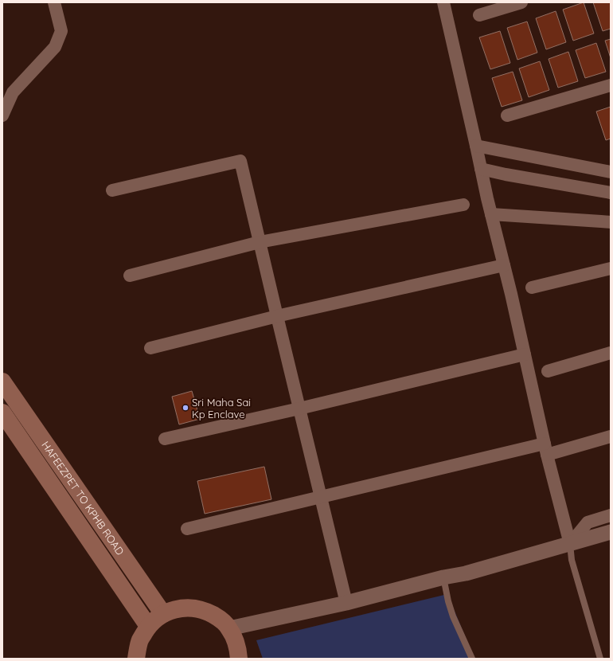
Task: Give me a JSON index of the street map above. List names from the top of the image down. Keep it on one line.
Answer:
{"streets":{"main road":["HAFEEZPET TO KPHB ROAD"]},"places":["Sri Maha Sai Kp Enclave"]}
